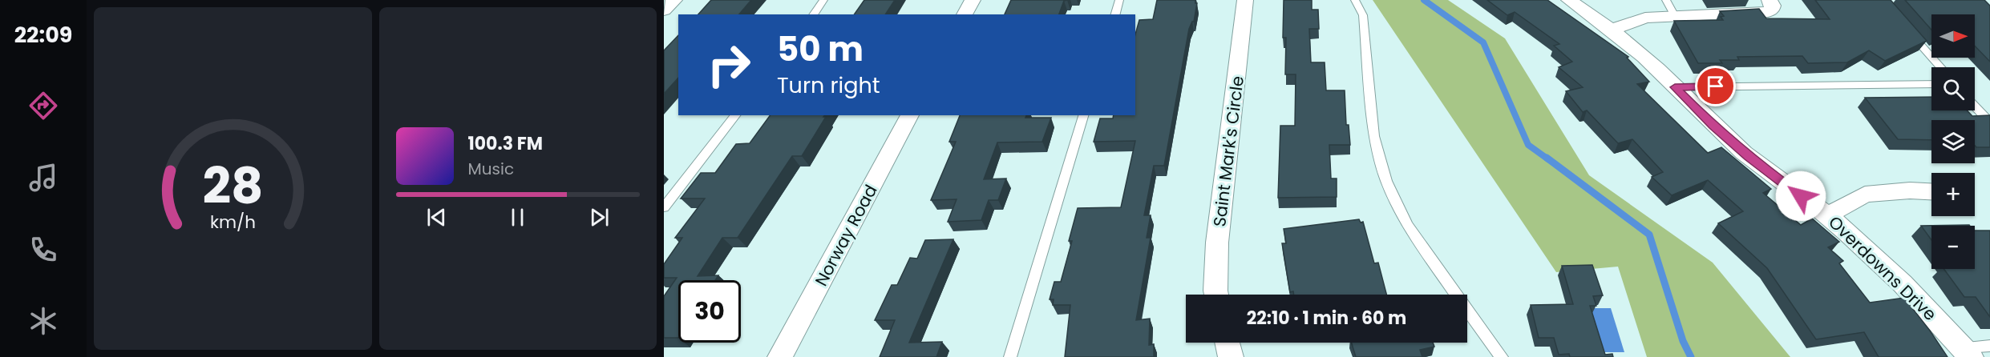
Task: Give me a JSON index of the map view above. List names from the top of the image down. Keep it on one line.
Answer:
{"streets":{"street":["Saint Mark's Circle","Norway Road","Overdowns Drive"]},"north":"right","page":{"tabs":"22:09","map_buttons":["+","−"],"turn":["50 m","Turn right"],"song":["100.3 FM","Music"],"limit":"30","trip":"22:10 · 1 min · 60 m","gauge":["28","km/h"]}}
